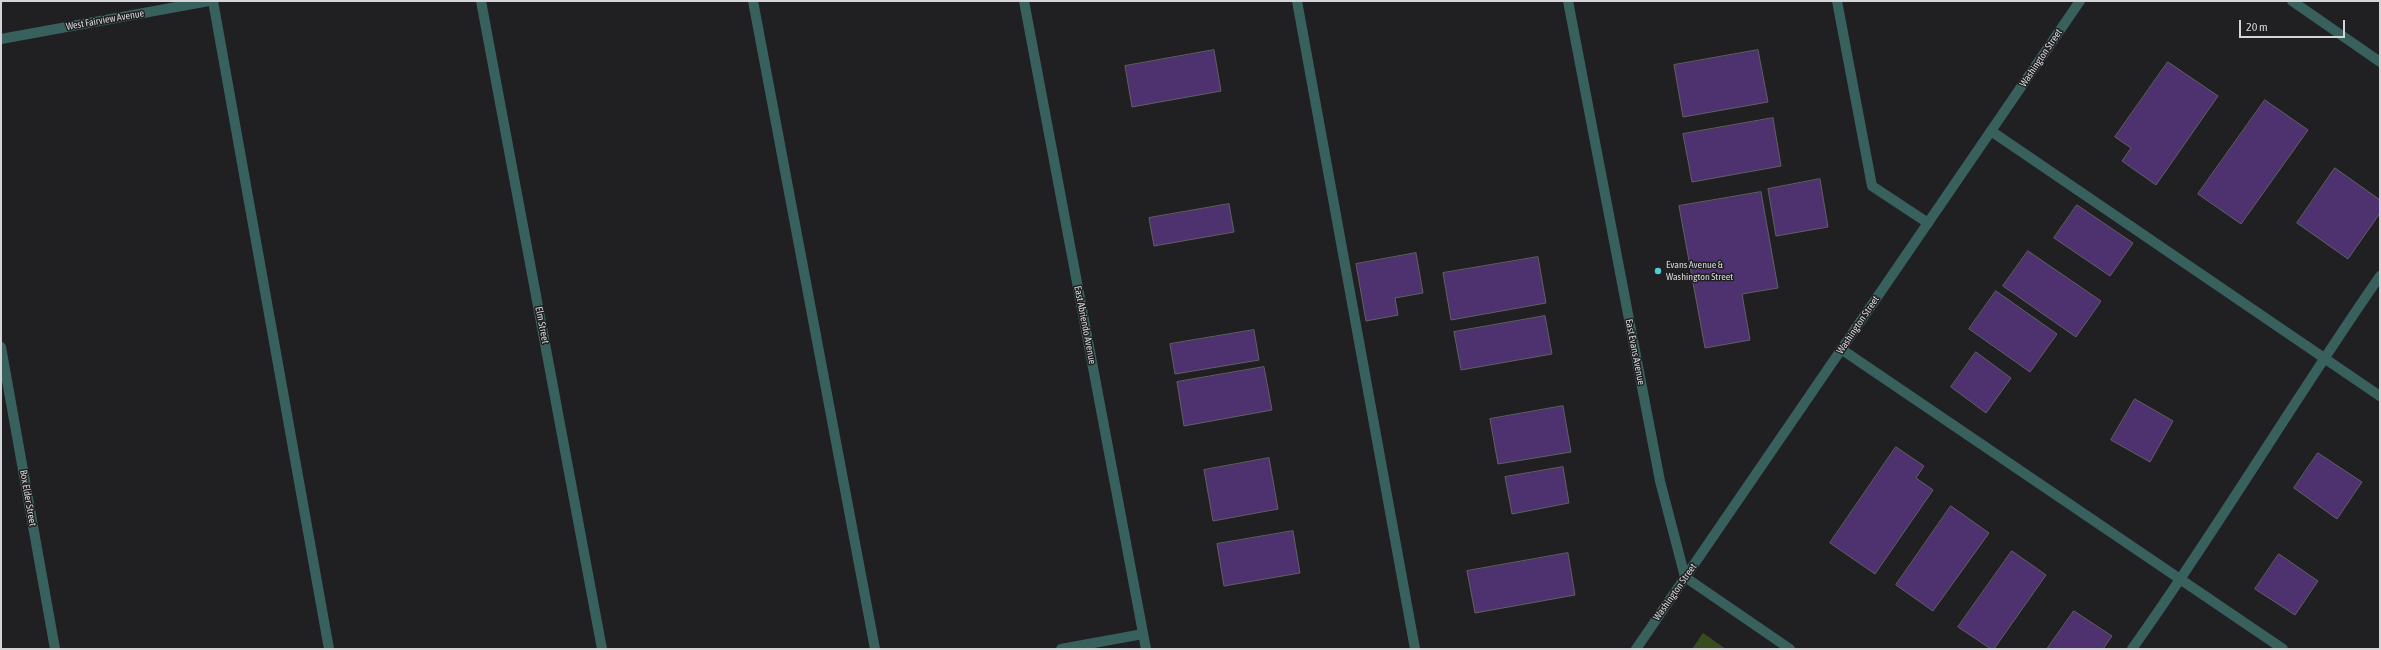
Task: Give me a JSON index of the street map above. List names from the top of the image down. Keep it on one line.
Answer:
{"streets":{"street":["West Fairview Avenue","Washington Street","Elm Street","East Abriendo Avenue","East Evans Avenue","Box Elder Street"]},"crossings":[["Washington Street","East Evans Avenue"]],"places":["Evans Avenue & Washington Street"],"scale_bar":"20 m"}
